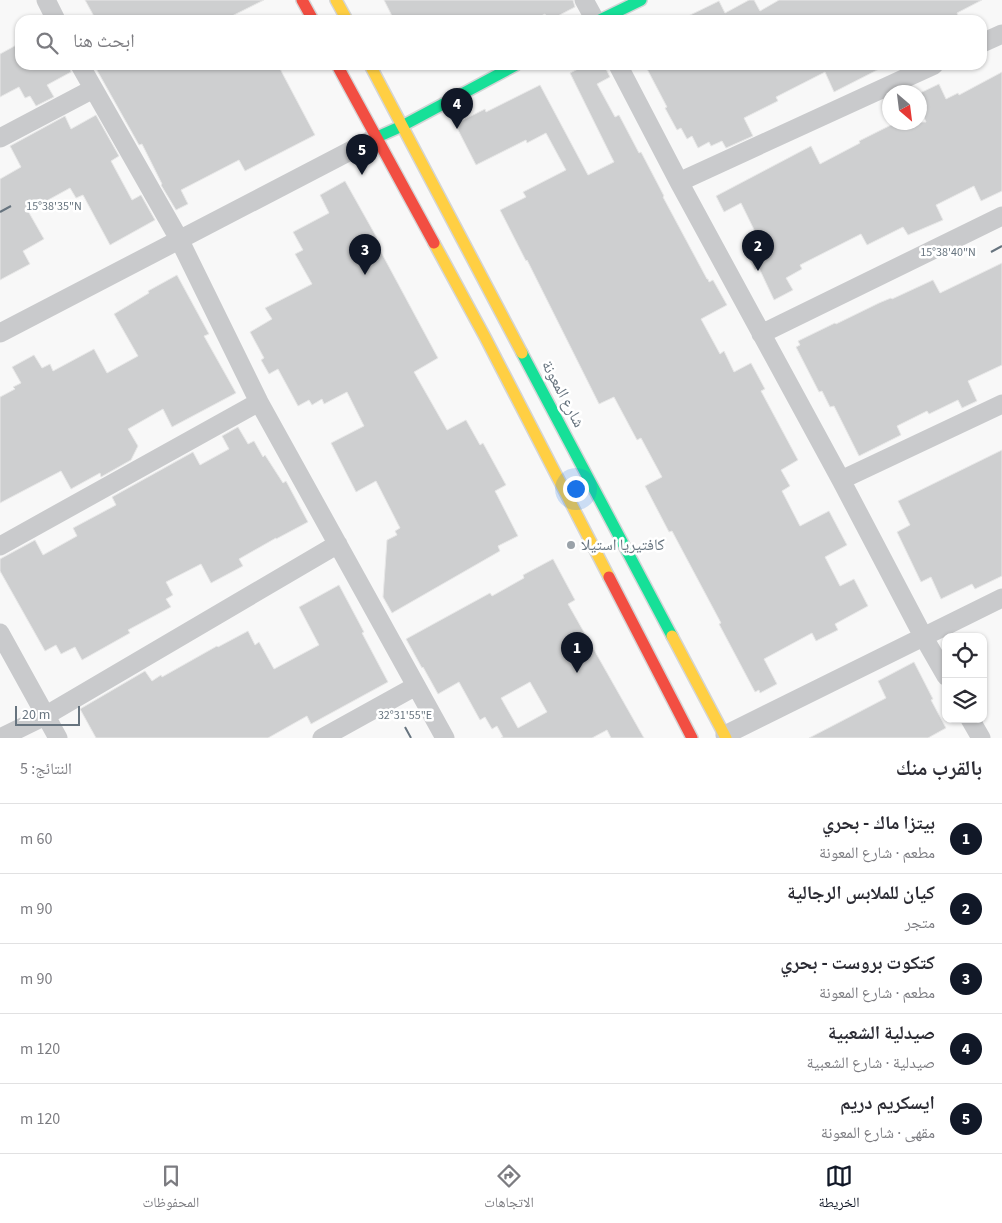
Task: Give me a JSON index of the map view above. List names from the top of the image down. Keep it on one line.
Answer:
{"streets":{"main road":["شارع المعونة"]},"places":["كافتيريا استيلا"],"scale_bar":"20 m","north":"bottom right","page":{"search":"ابحث هنا","pins":["4","5","2","3","1"],"scale":"20 m","heading":["بالقرب منك","النتائج: 5"],"list":[{"mark":"1","name":"بيتزا ماك - بحري","note":"مطعم · شارع المعونة","value":"60 m"},{"mark":"2","name":"كيان للملابس الرجالية","note":"متجر","value":"90 m"},{"mark":"3","name":"كتكوت بروست - بحري","note":"مطعم · شارع المعونة","value":"90 m"},{"mark":"4","name":"صيدلية الشعبية","note":"صيدلية · شارع الشعبية","value":"120 m"},{"mark":"5","name":"ايسكريم دريم","note":"مقهى · شارع المعونة","value":"120 m"}],"nav":["الخريطة","الاتجاهات","المحفوظات"]},"coordinates":["15°38'35\"N","15°38'40\"N","32°31'55\"E"]}
